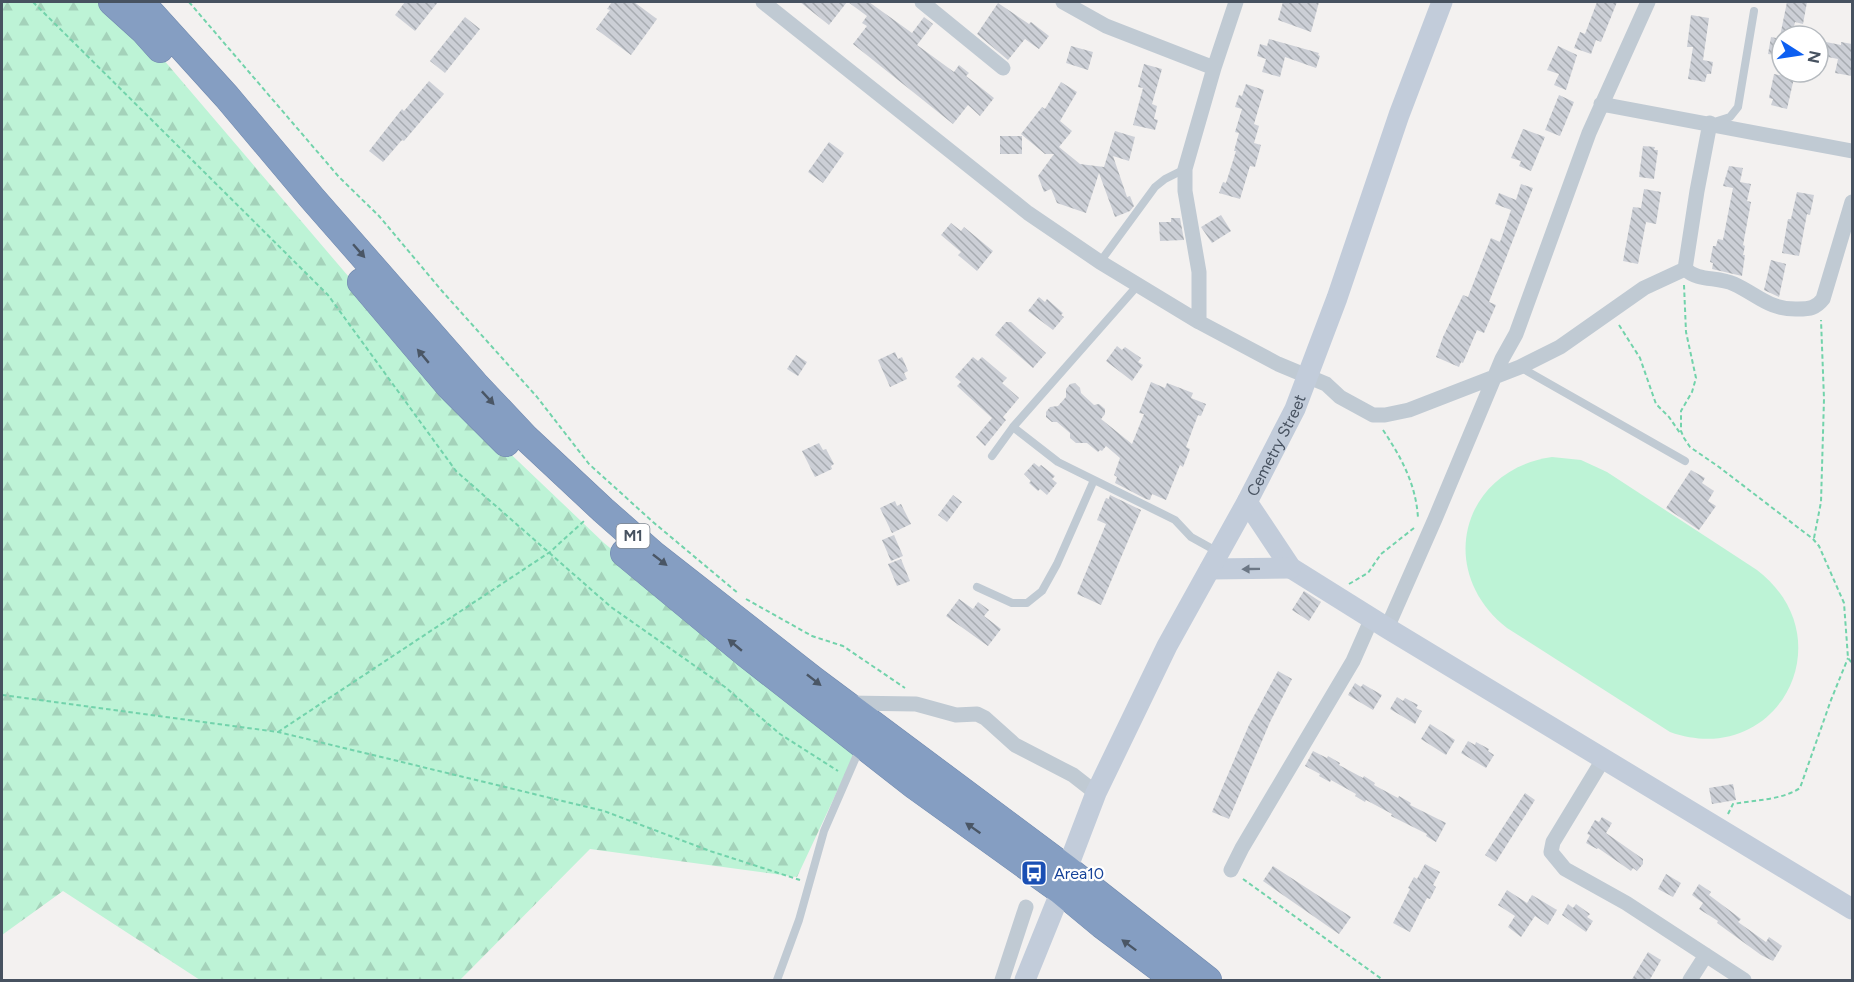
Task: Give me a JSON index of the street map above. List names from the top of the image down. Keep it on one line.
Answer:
{"streets":{"highway":["M1"],"street":["Cemetry Street"]},"crossings":[["Cemetry Street","M1"]],"places":{"bus stop":["Area10"]},"north":"right"}
